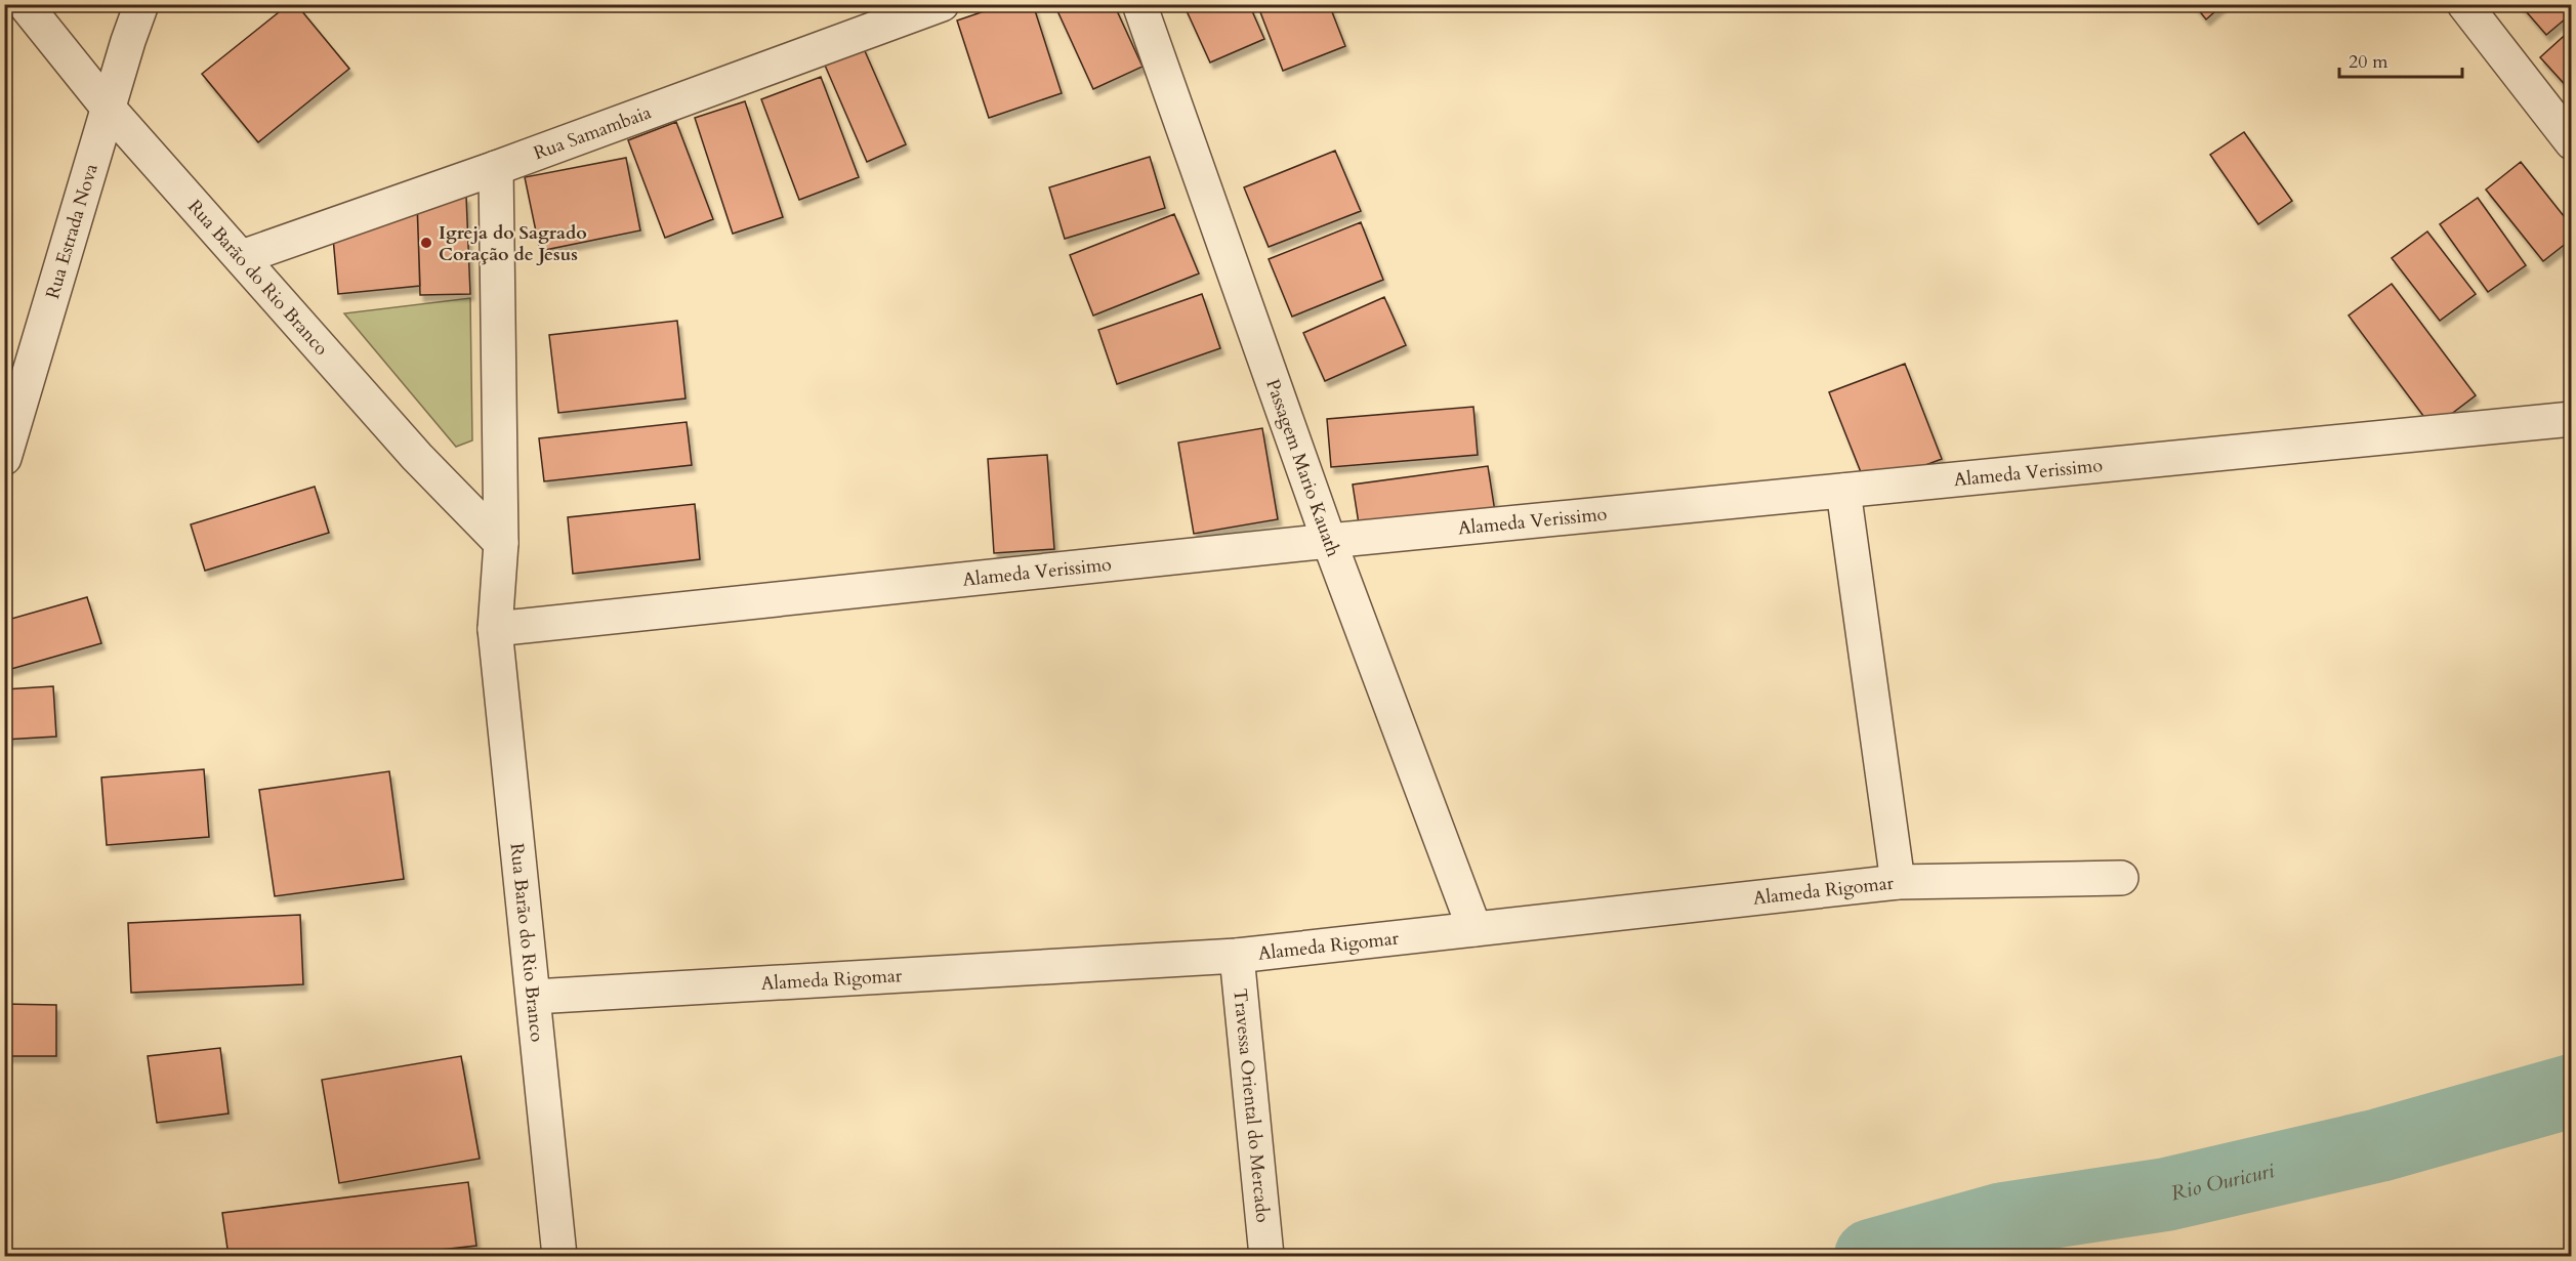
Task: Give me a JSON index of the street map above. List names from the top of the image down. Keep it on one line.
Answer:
{"streets":{"street":["Rua Samambaia","Rua Estrada Nova","Rua Barão do Rio Branco","Passagem Mario Kauath","Alameda Verissimo","Alameda Rigomar","Travessa Oriental do Mercado"]},"crossings":[["Rua Samambaia","Rua Barão do Rio Branco"],["Rua Estrada Nova","Rua Barão do Rio Branco"],["Rua Barão do Rio Branco","Alameda Verissimo"],["Rua Barão do Rio Branco","Alameda Rigomar"],["Passagem Mario Kauath","Alameda Verissimo"],["Passagem Mario Kauath","Alameda Rigomar"],["Alameda Rigomar","Travessa Oriental do Mercado"]],"water":["Rio Ouricuri"],"places":["Igreja do Sagrado Coração de Jesus"],"scale_bar":"20 m"}
